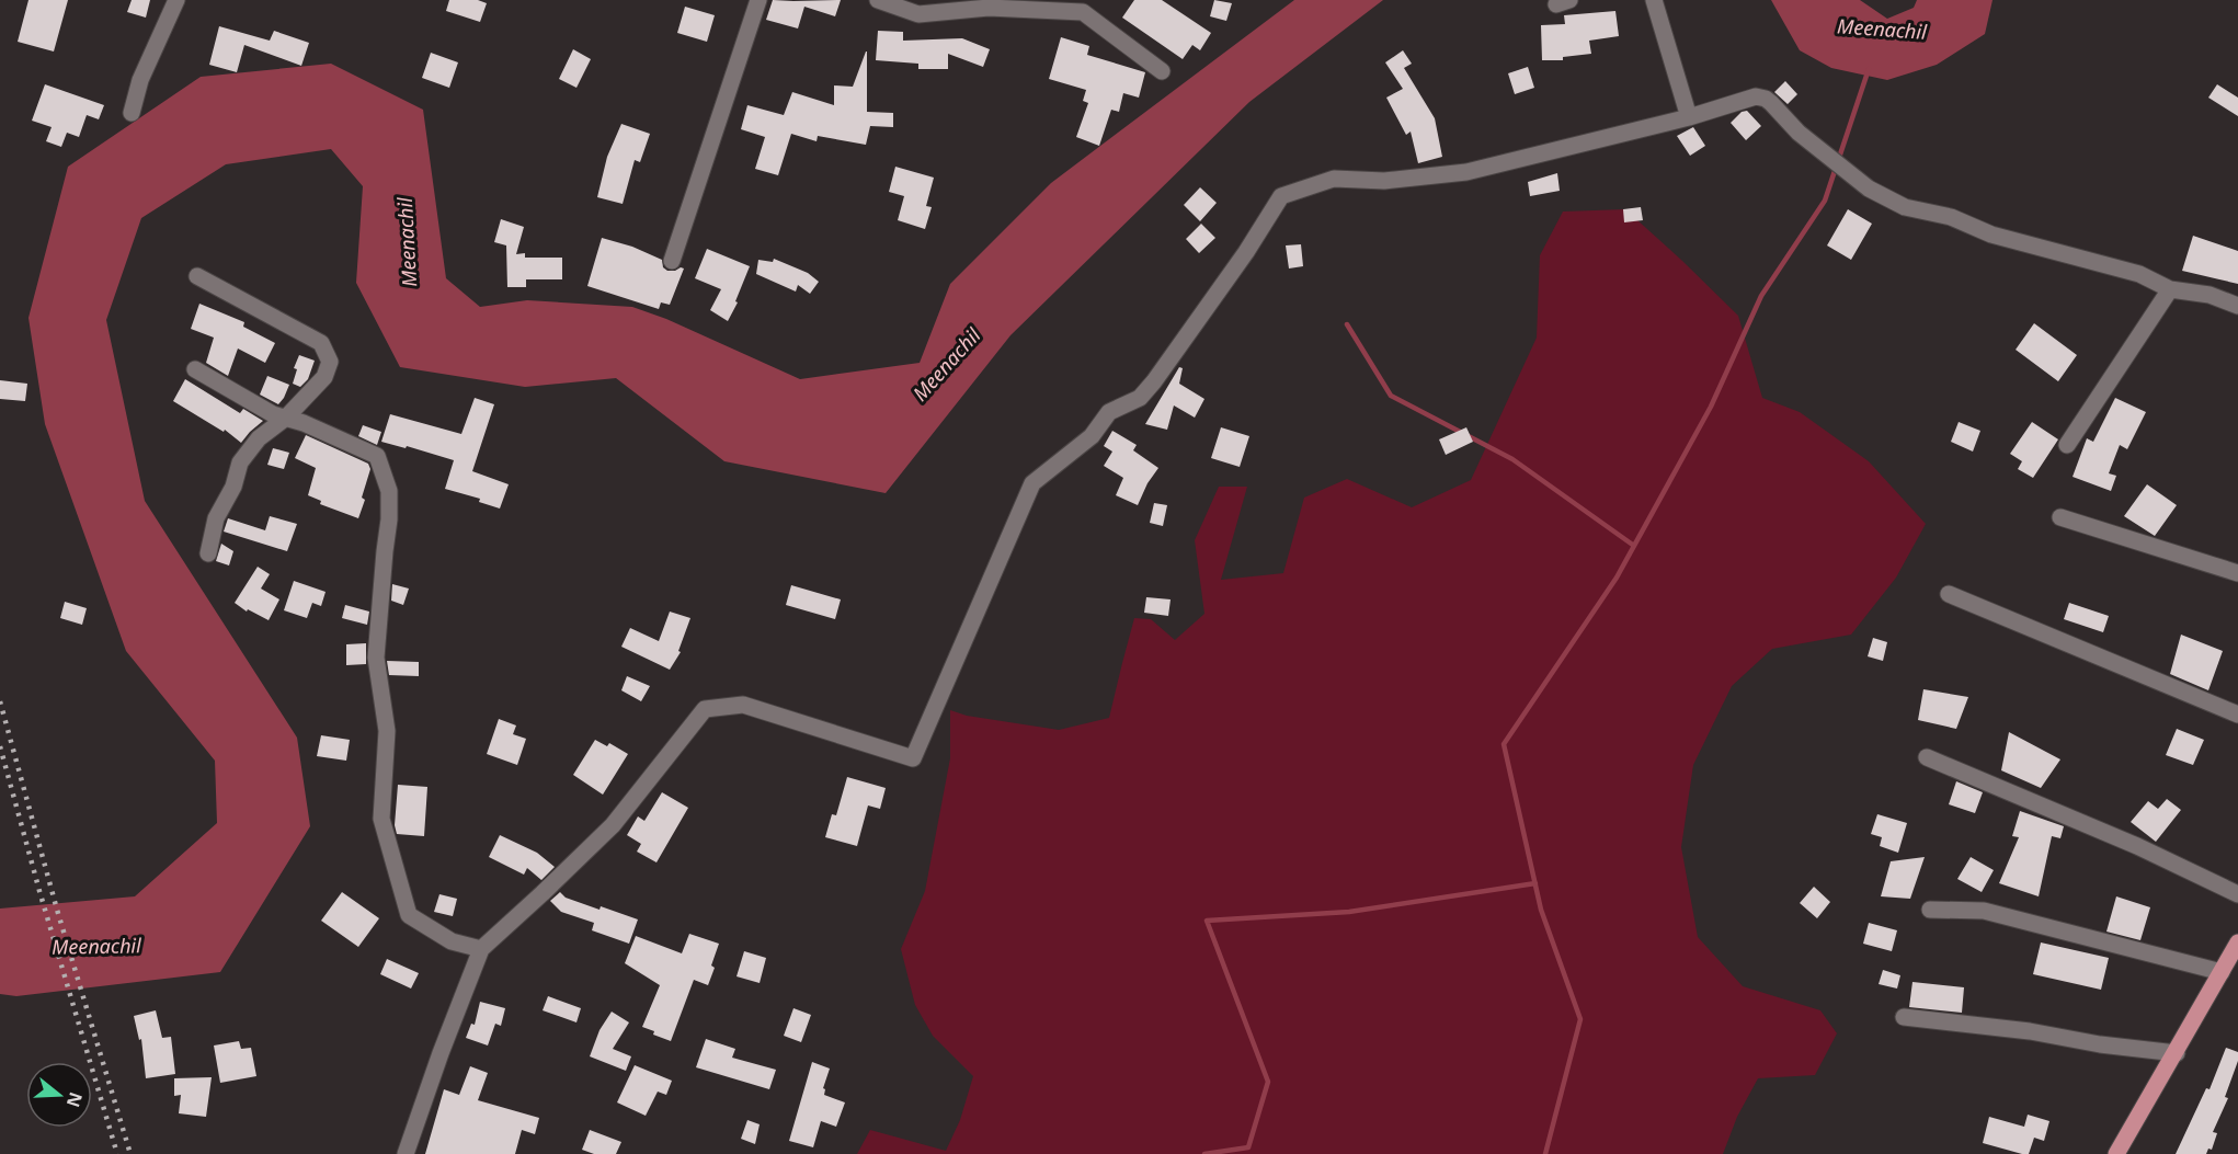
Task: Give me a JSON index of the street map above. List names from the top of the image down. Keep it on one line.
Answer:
{"water":["Meenachil"],"north":"right"}
